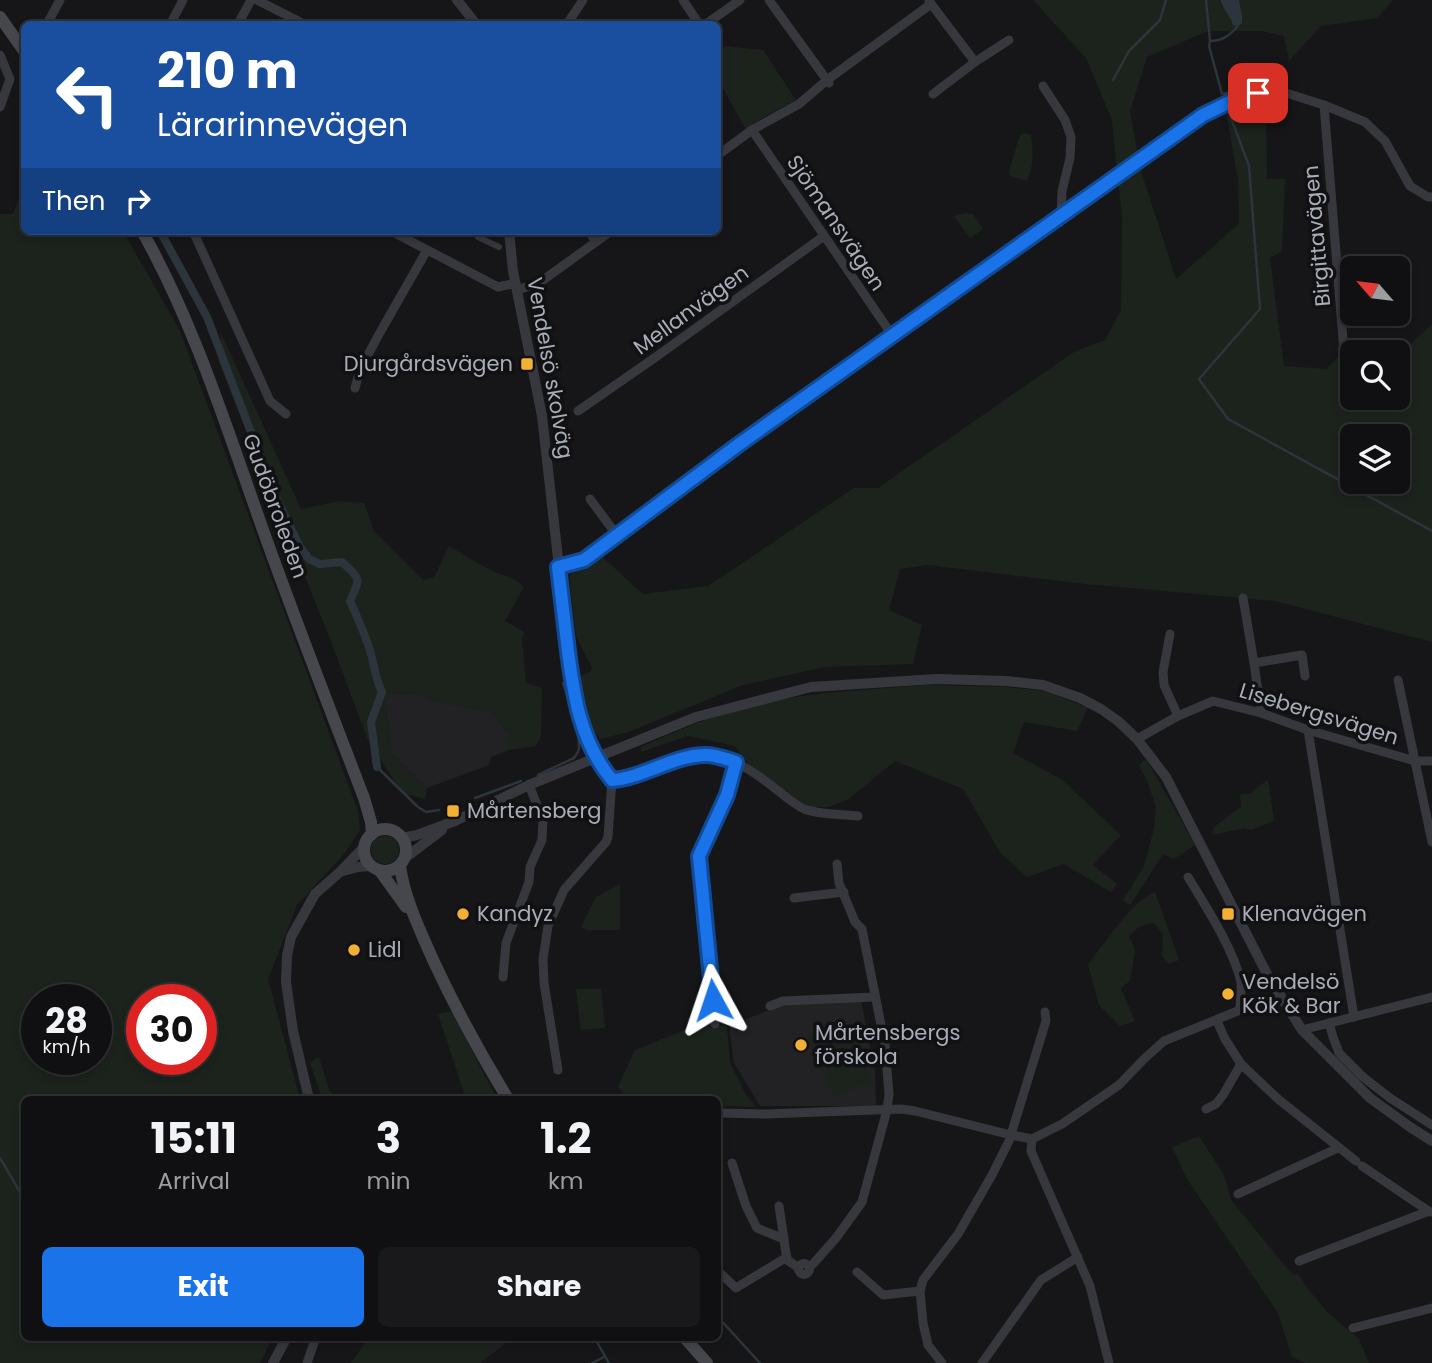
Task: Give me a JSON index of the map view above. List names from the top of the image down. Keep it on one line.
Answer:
{"streets":{"main road":["Gudöbroleden"],"street":["Sjömansvägen","Birgittavägen","Mellanvägen","Vendelsö skolväg","Lisebergsvägen"]},"crossings":[["Sjömansvägen","Mellanvägen"]],"places":{"transit":["Djurgårdsvägen","Mårtensberg","Klenavägen"],"other":["Kandyz","Lidl","Vendelsö Kök & Bar","Mårtensbergs förskola"]},"north":"top left","page":{"turn":["210 m","Lärarinnevägen"],"then":"Then","speed":"28 km/h","limit":"30","eta":["15:11","Arrival","3","min","1.2","km"],"buttons":["Exit","Share"]}}
